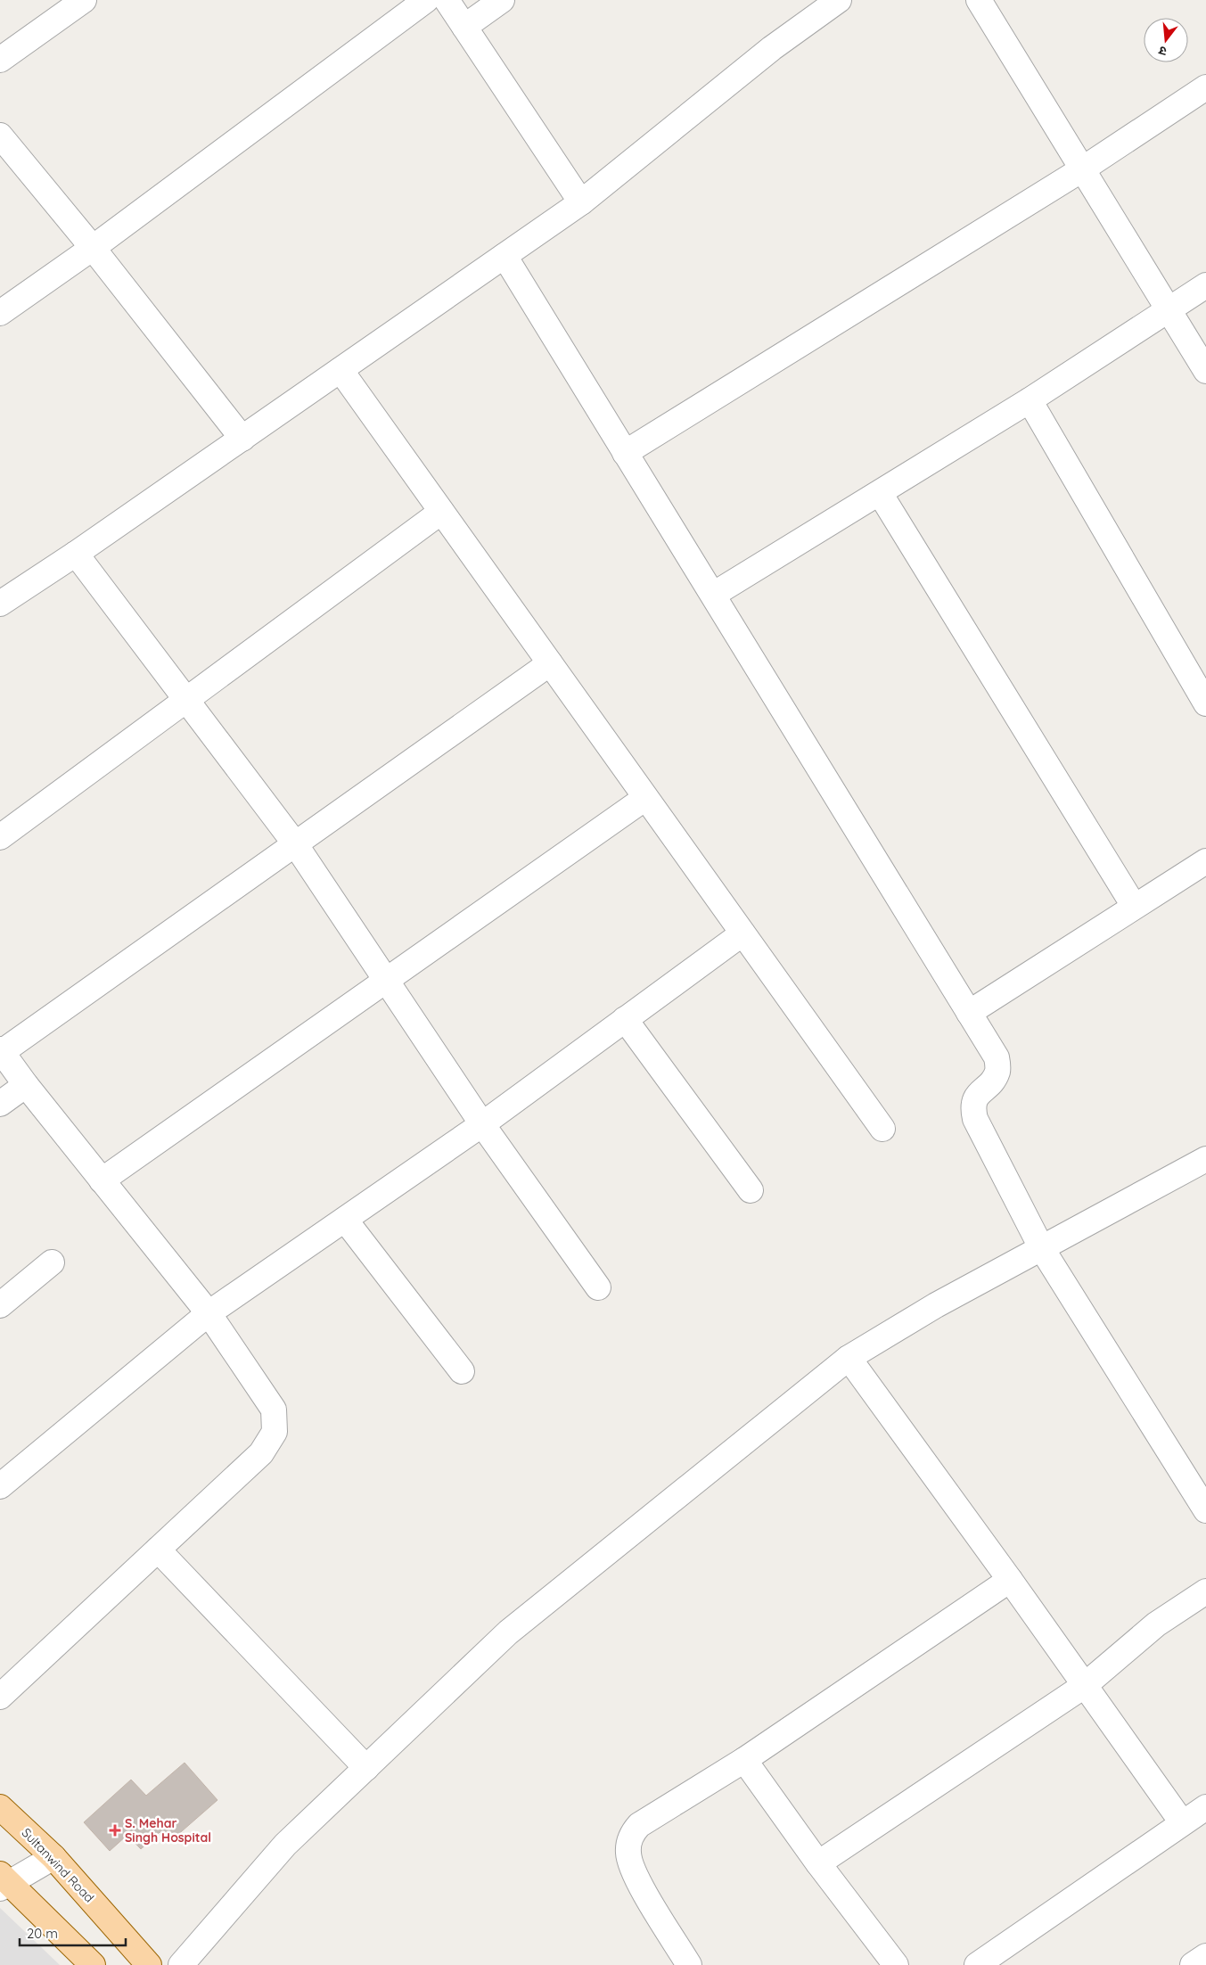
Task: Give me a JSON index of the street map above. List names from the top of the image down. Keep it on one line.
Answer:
{"streets":{"main road":["Sultanwind Road"]},"places":{"health":["S. Mehar Singh Hospital"]},"scale_bar":"20 m","north":"bottom"}
